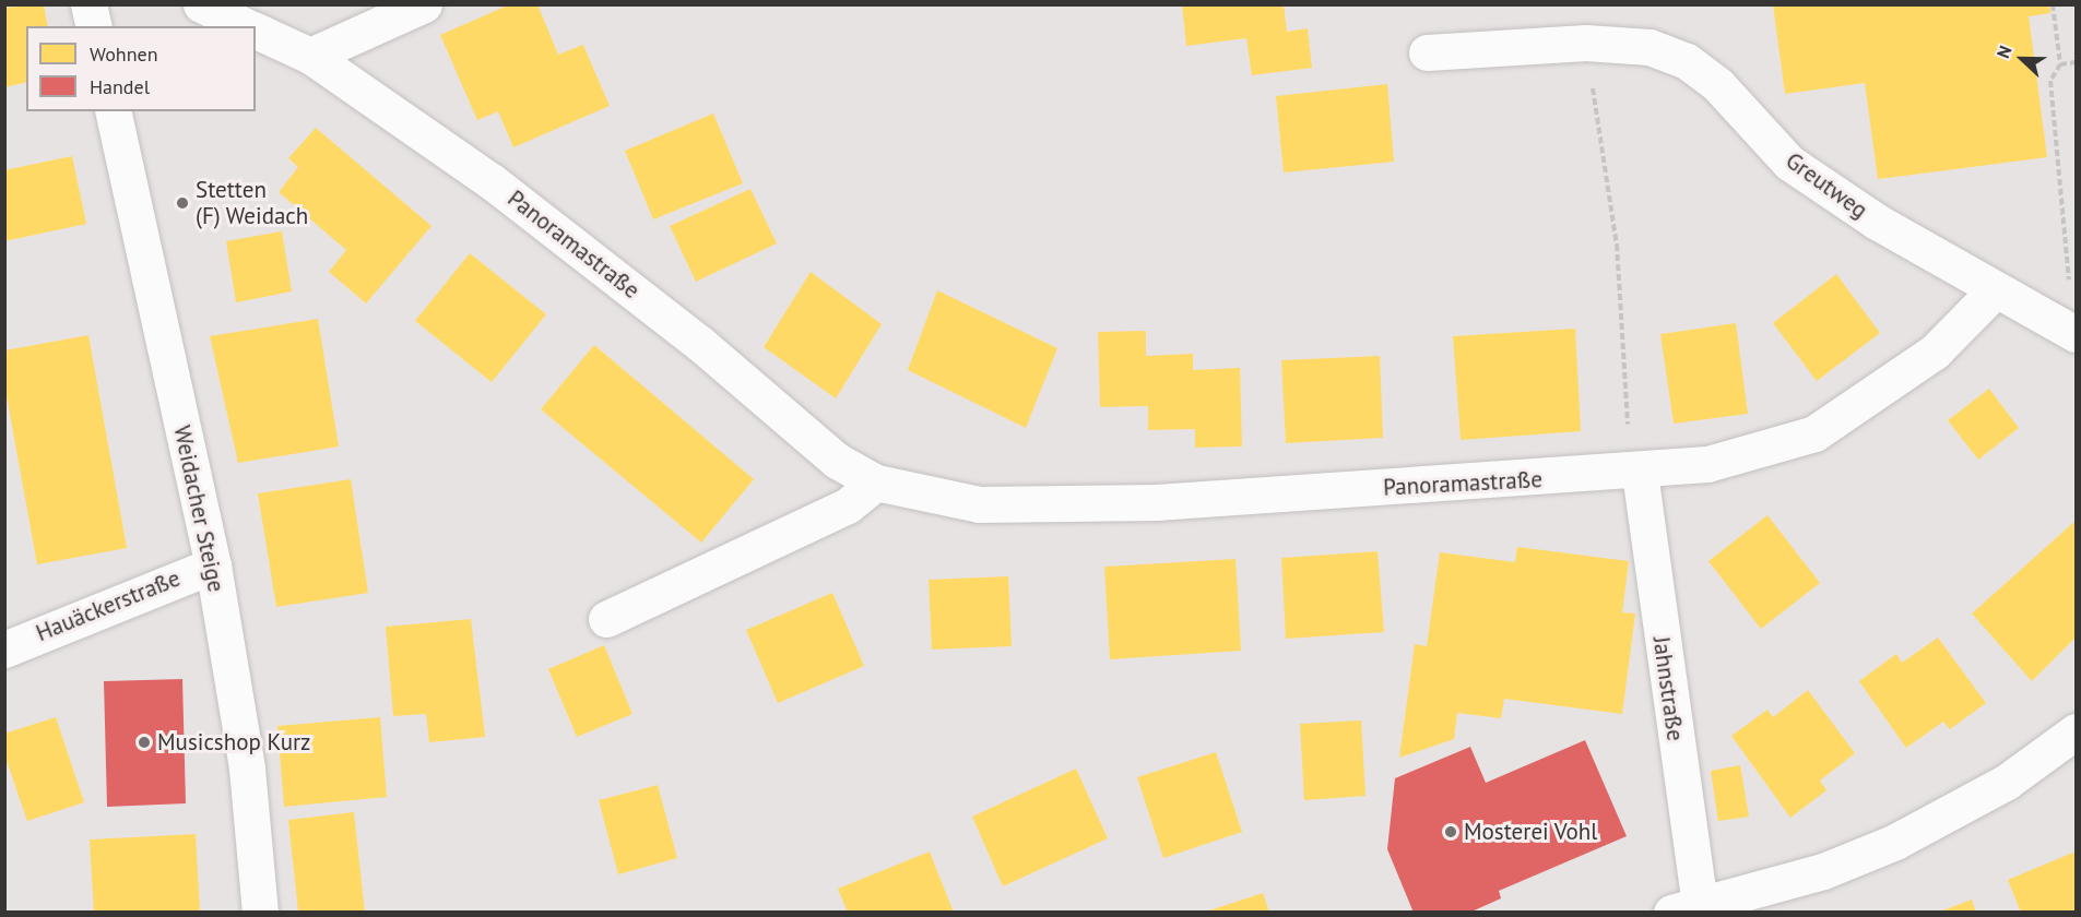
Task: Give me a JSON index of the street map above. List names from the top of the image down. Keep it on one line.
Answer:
{"streets":{"street":["Greutweg","Panoramastraße","Weidacher Steige","Hauäckerstraße","Jahnstraße"]},"crossings":[["Greutweg","Panoramastraße"],["Panoramastraße","Jahnstraße"],["Weidacher Steige","Hauäckerstraße"]],"places":["Stetten (F) Weidach","Musicshop Kurz","Mosterei Vohl"],"legend":["Wohnen","Handel"],"north":"left"}
